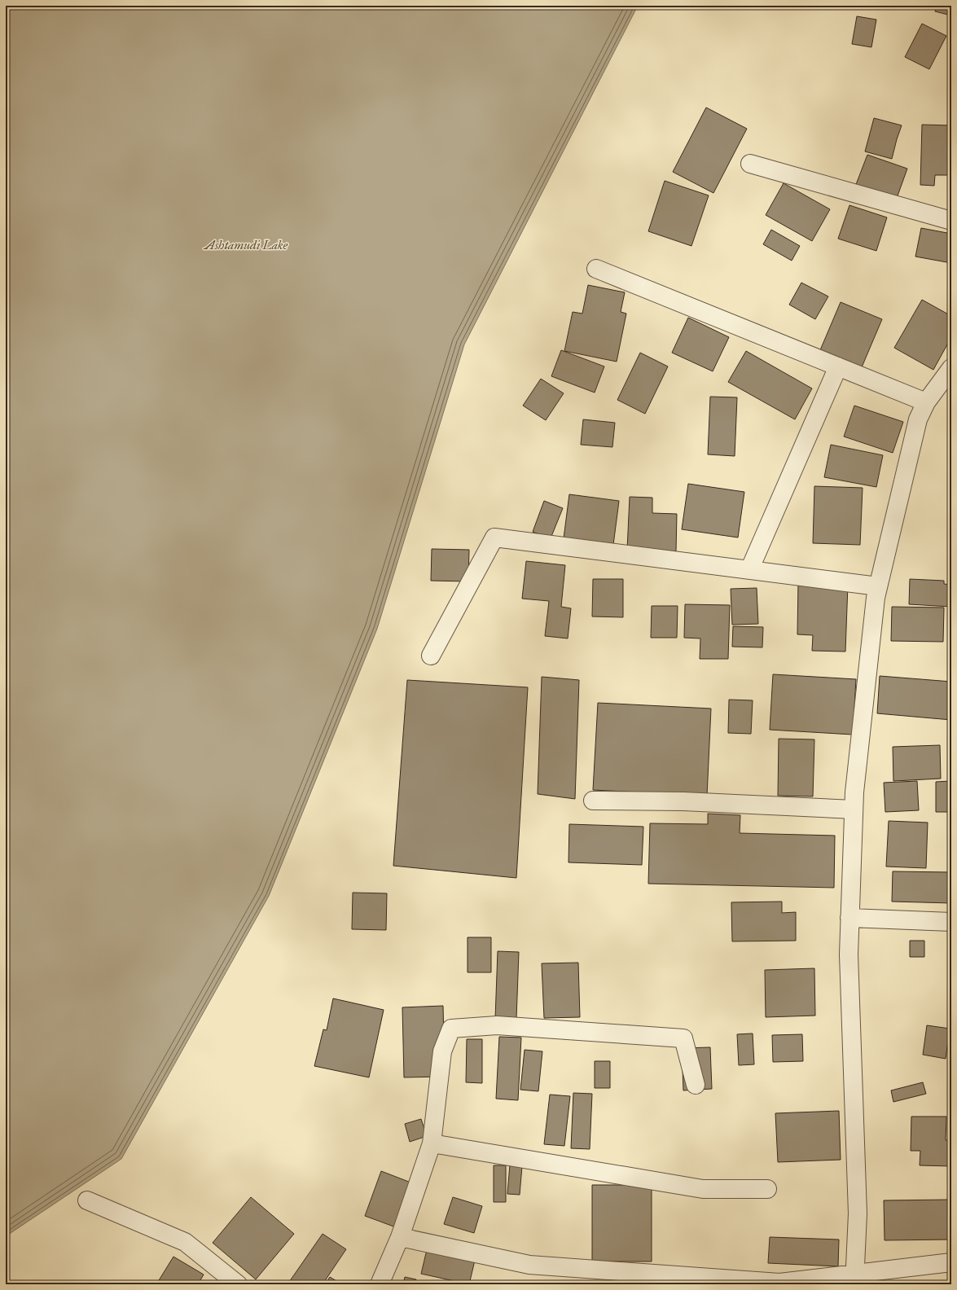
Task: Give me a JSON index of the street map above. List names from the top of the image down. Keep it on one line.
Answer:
{"water":["Ashtamudi Lake"]}
